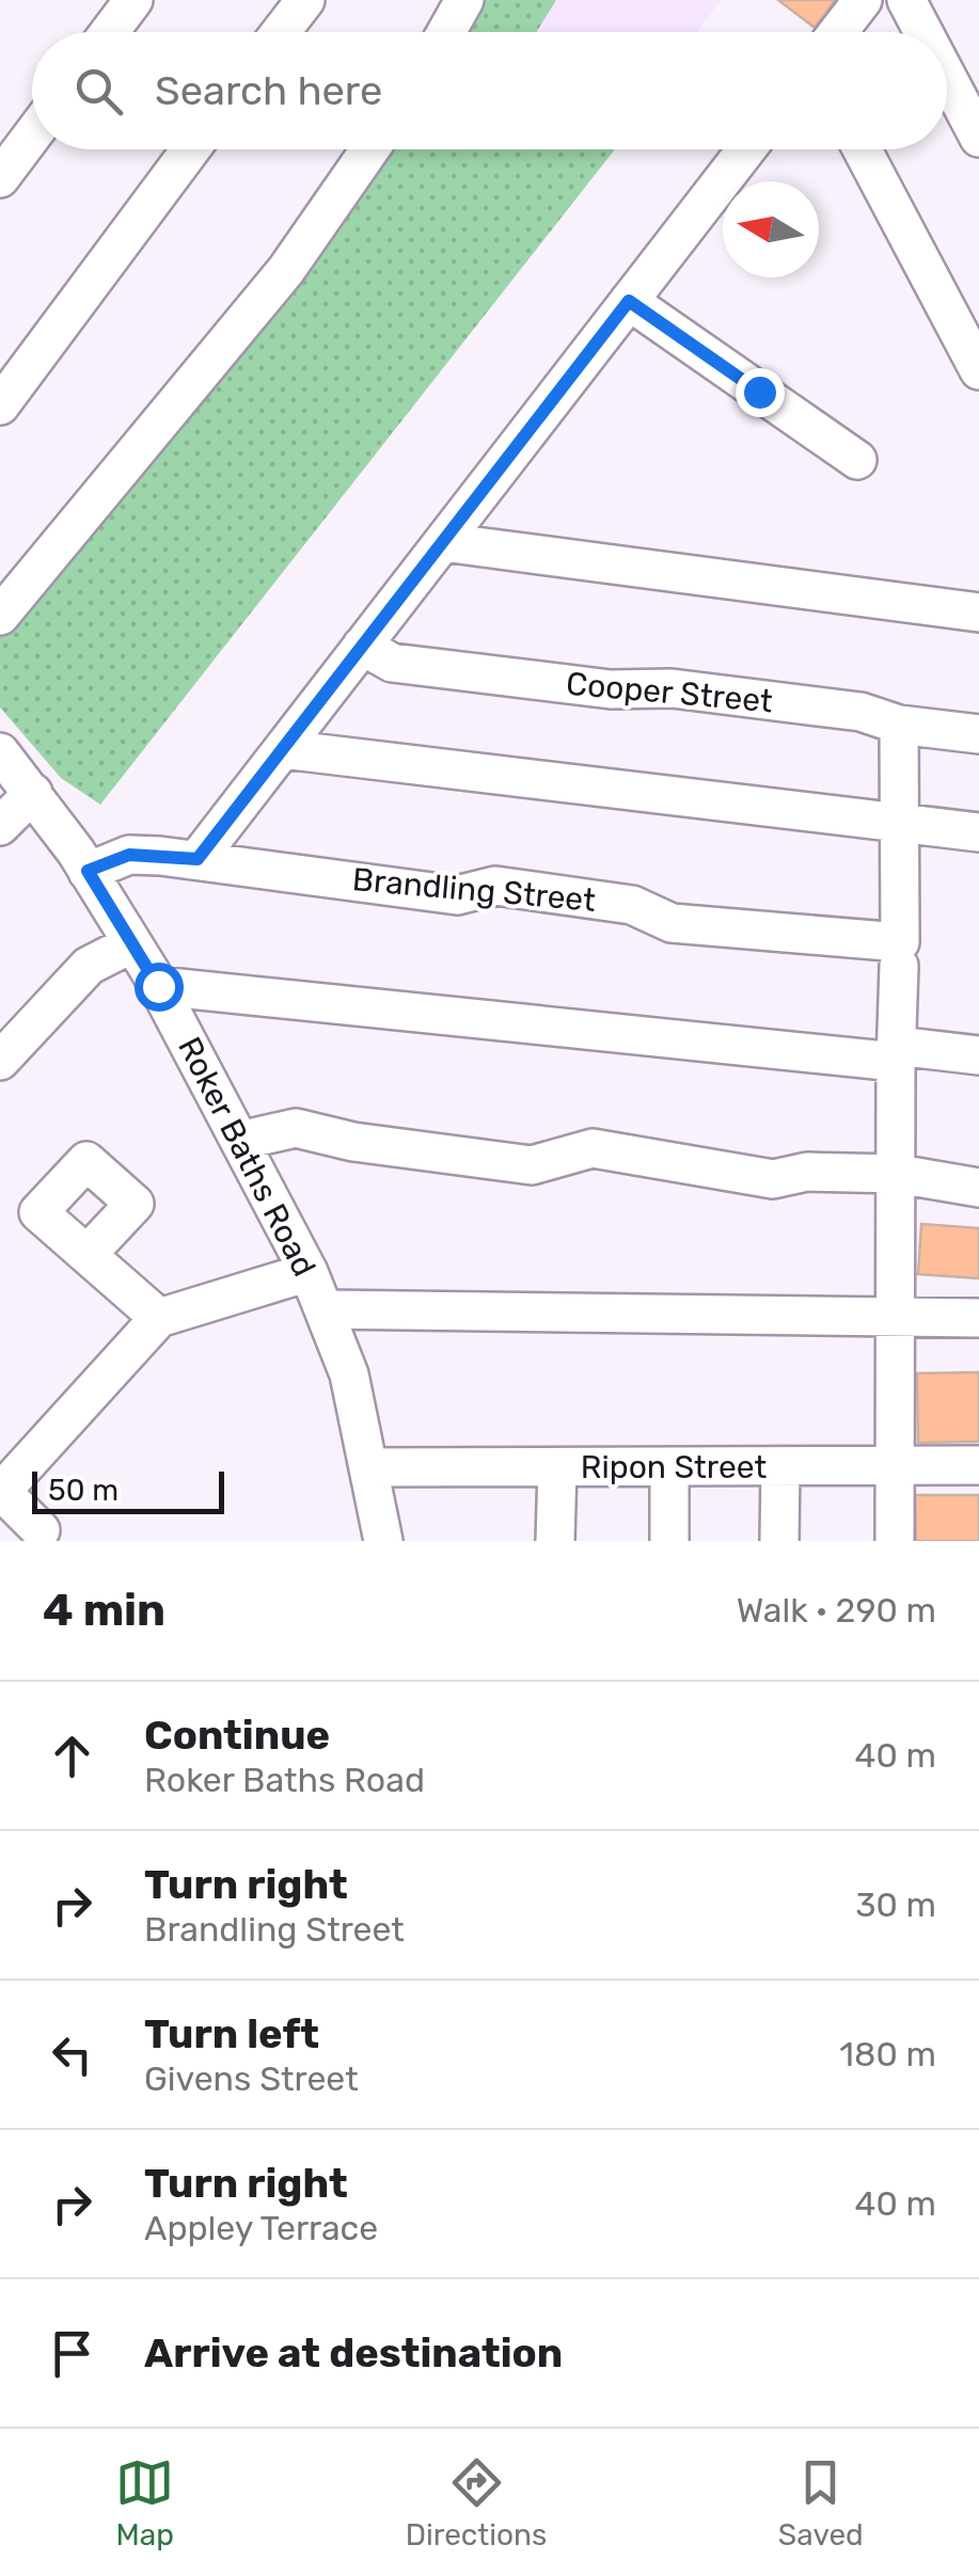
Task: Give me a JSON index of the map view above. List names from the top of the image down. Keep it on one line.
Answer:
{"streets":{"street":["Cooper Street","Brandling Street","Roker Baths Road","Ripon Street"]},"crossings":[["Cooper Street","Brandling Street"],["Brandling Street","Roker Baths Road"],["Roker Baths Road","Ripon Street"]],"scale_bar":"50 m","north":"left","page":{"search":"Search here","scale":"50 m","heading":["4 min","Walk · 290 m"],"list":[["Continue","Roker Baths Road","40 m"],["Turn right","Brandling Street","30 m"],["Turn left","Givens Street","180 m"],["Turn right","Appley Terrace","40 m"],"Arrive at destination"],"nav":["Map","Directions","Saved"]}}
